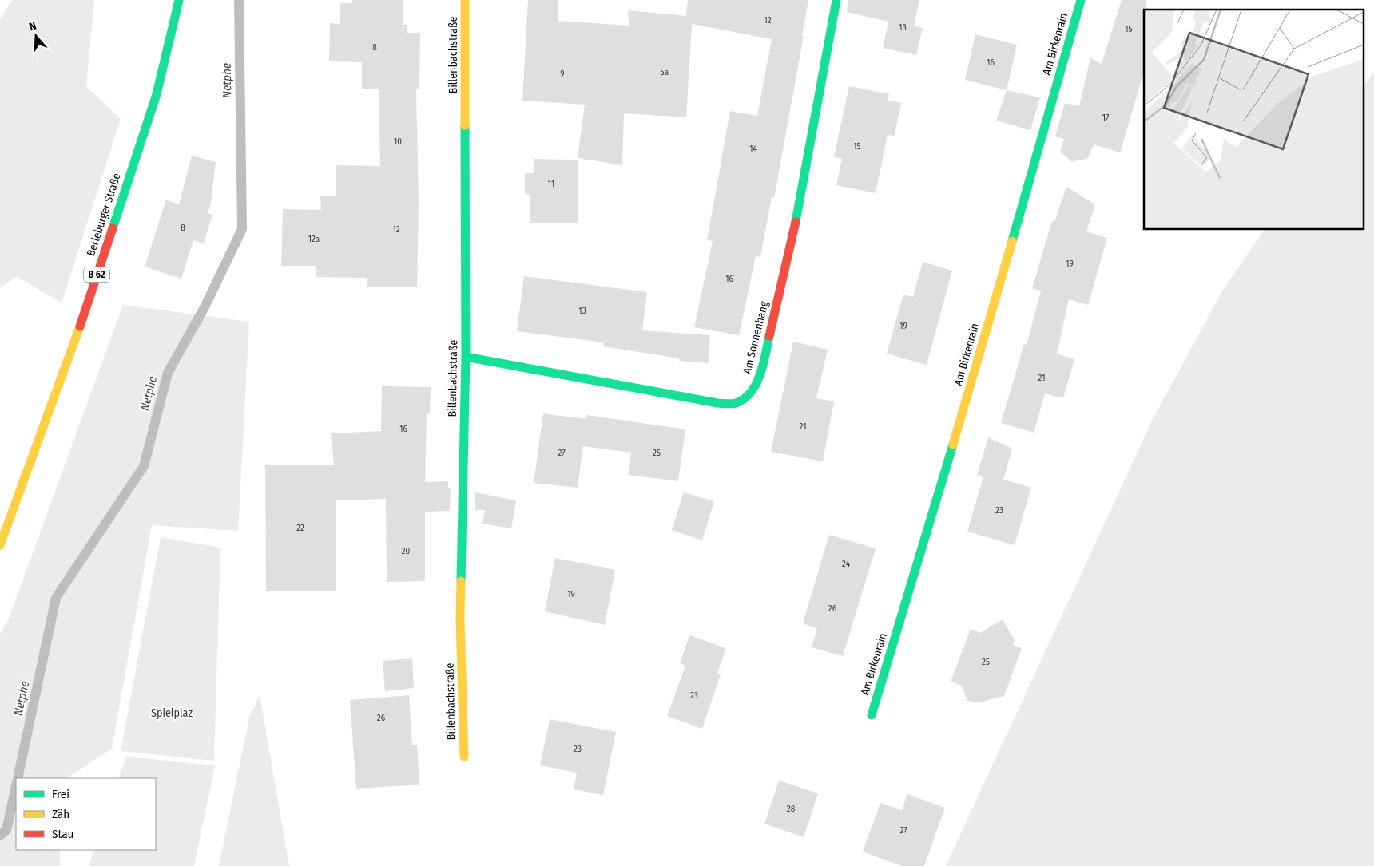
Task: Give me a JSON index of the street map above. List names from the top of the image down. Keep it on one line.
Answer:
{"streets":{"street":["Am Birkenrain","Billenbachstraße","Berleburger Straße","B 62","Am Sonnenhang"]},"crossings":[["Billenbachstraße","Am Sonnenhang"]],"water":["Netphe"],"parks":["Spielplaz"],"house_numbers":["12","13","15","8","16","5a","9","17","10","15","14","11","8","12","12a","19","16","13","19","21","21","16","27","25","23","22","20","24","19","26","25","23","26","23","28","27"],"legend":["Frei","Zäh","Stau"],"north":"top"}
